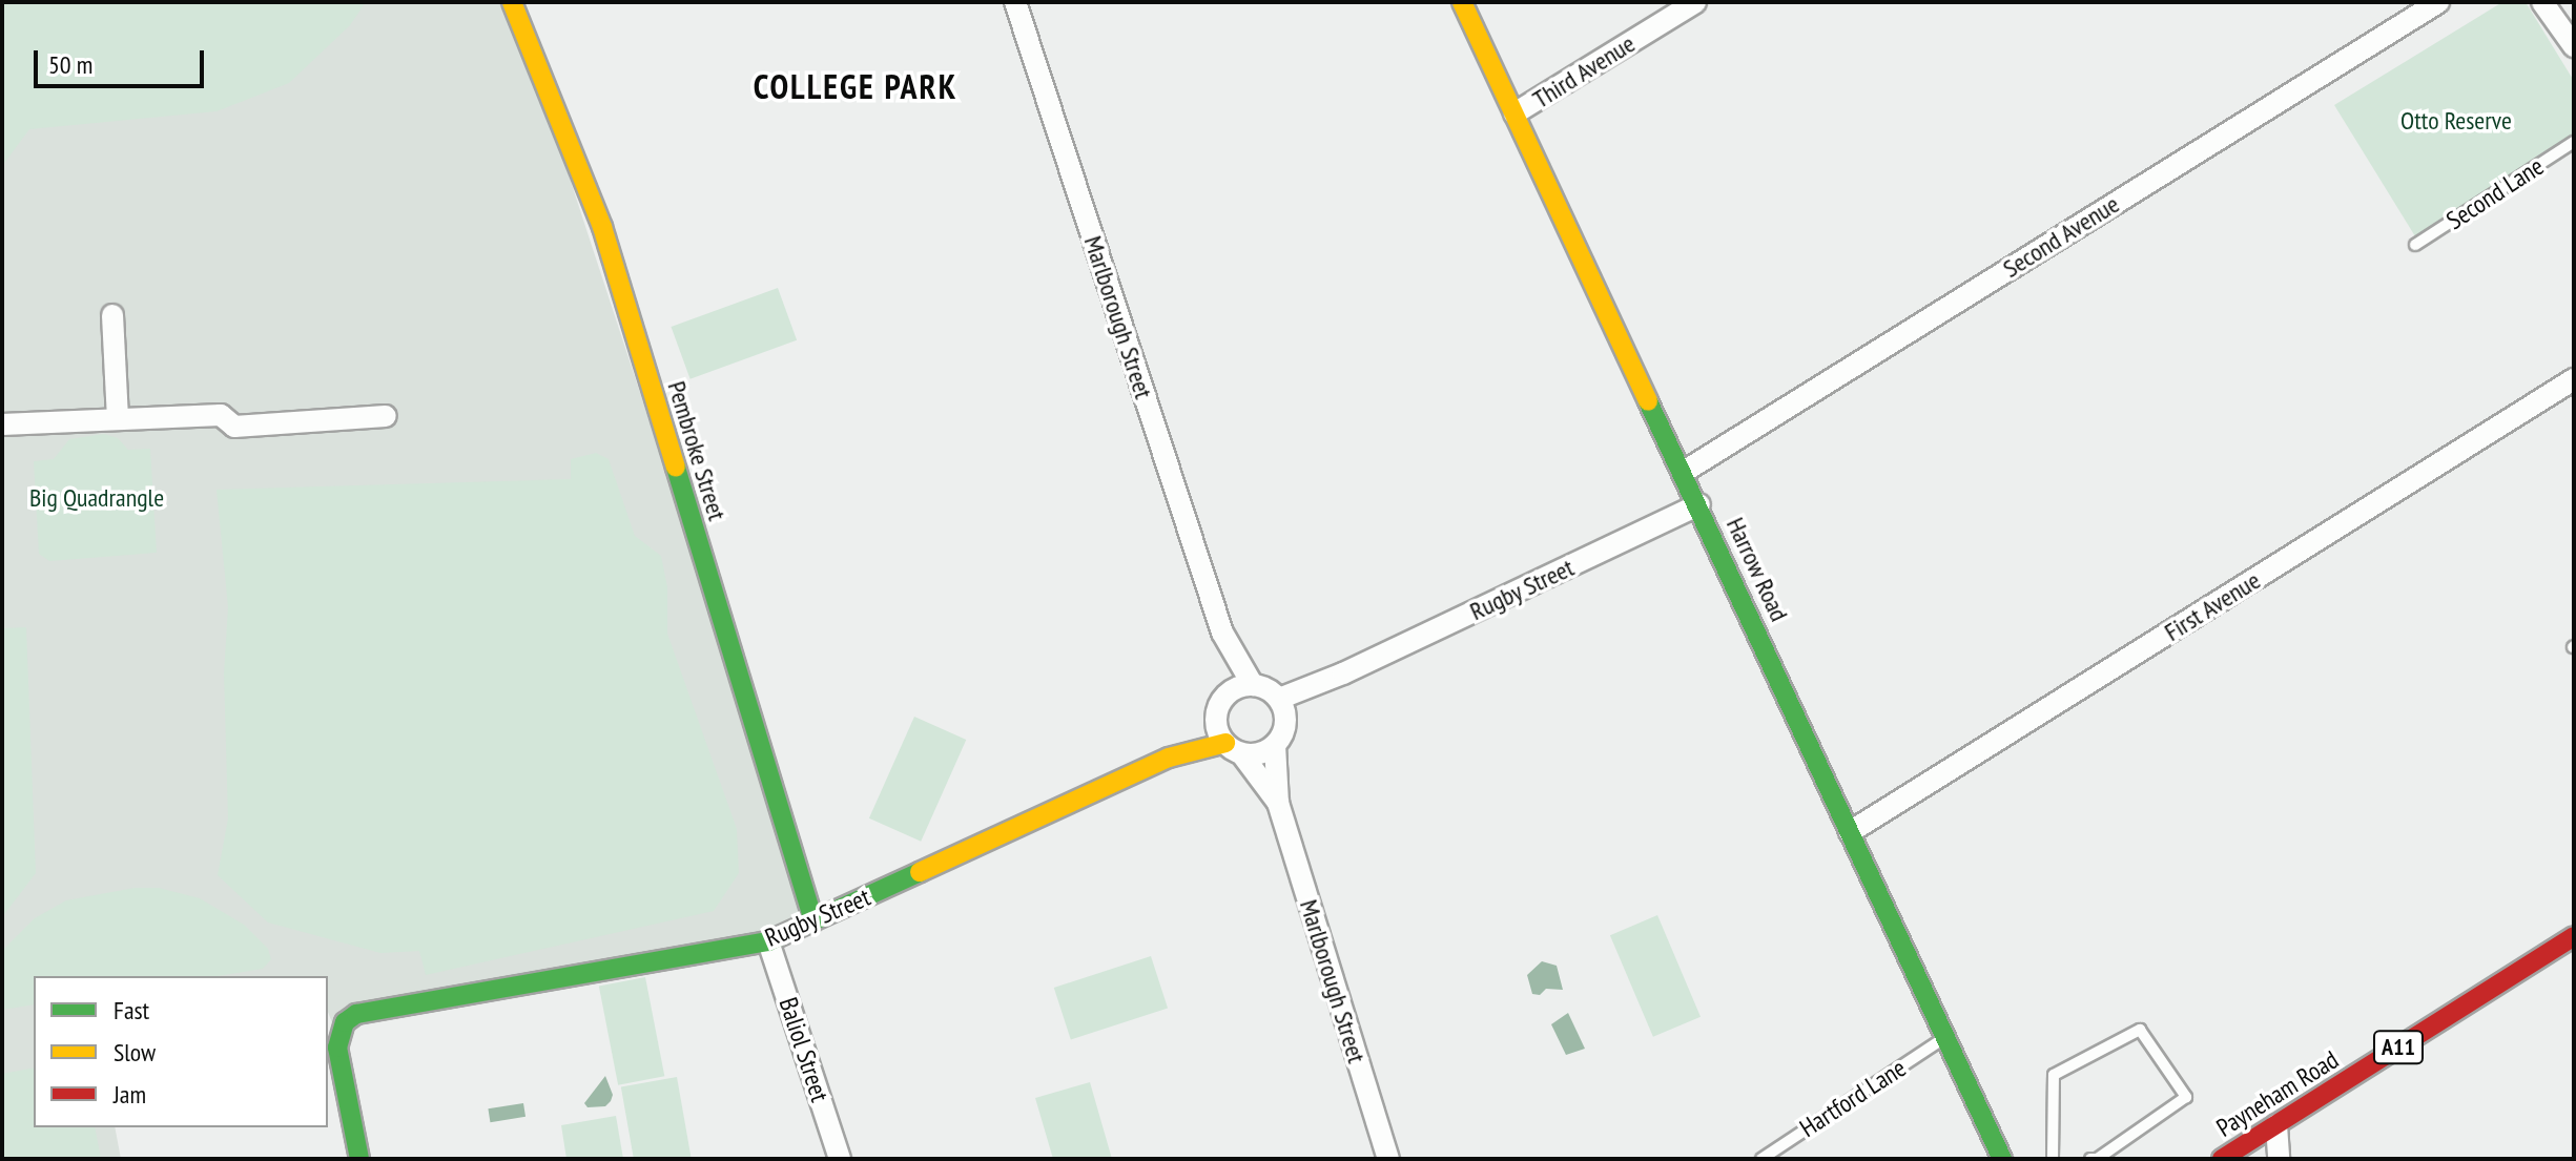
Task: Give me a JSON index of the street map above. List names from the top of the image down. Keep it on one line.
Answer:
{"streets":{"street":["Third Avenue","Second Avenue","Marlborough Street","Pembroke Street","Harrow Road","Rugby Street","First Avenue","A11","Baliol Street","Payneham Road"],"lane":["Second Lane","Hartford Lane"]},"crossings":[["Third Avenue","Harrow Road"],["Second Avenue","Harrow Road"],["Marlborough Street","Rugby Street"],["Pembroke Street","Rugby Street"],["Harrow Road","Rugby Street"],["Harrow Road","First Avenue"],["Harrow Road","Hartford Lane"],["Rugby Street","Baliol Street"]],"districts":["COLLEGE PARK"],"parks":["Otto Reserve","Big Quadrangle"],"legend":["Fast","Slow","Jam"],"scale_bar":"50 m"}
